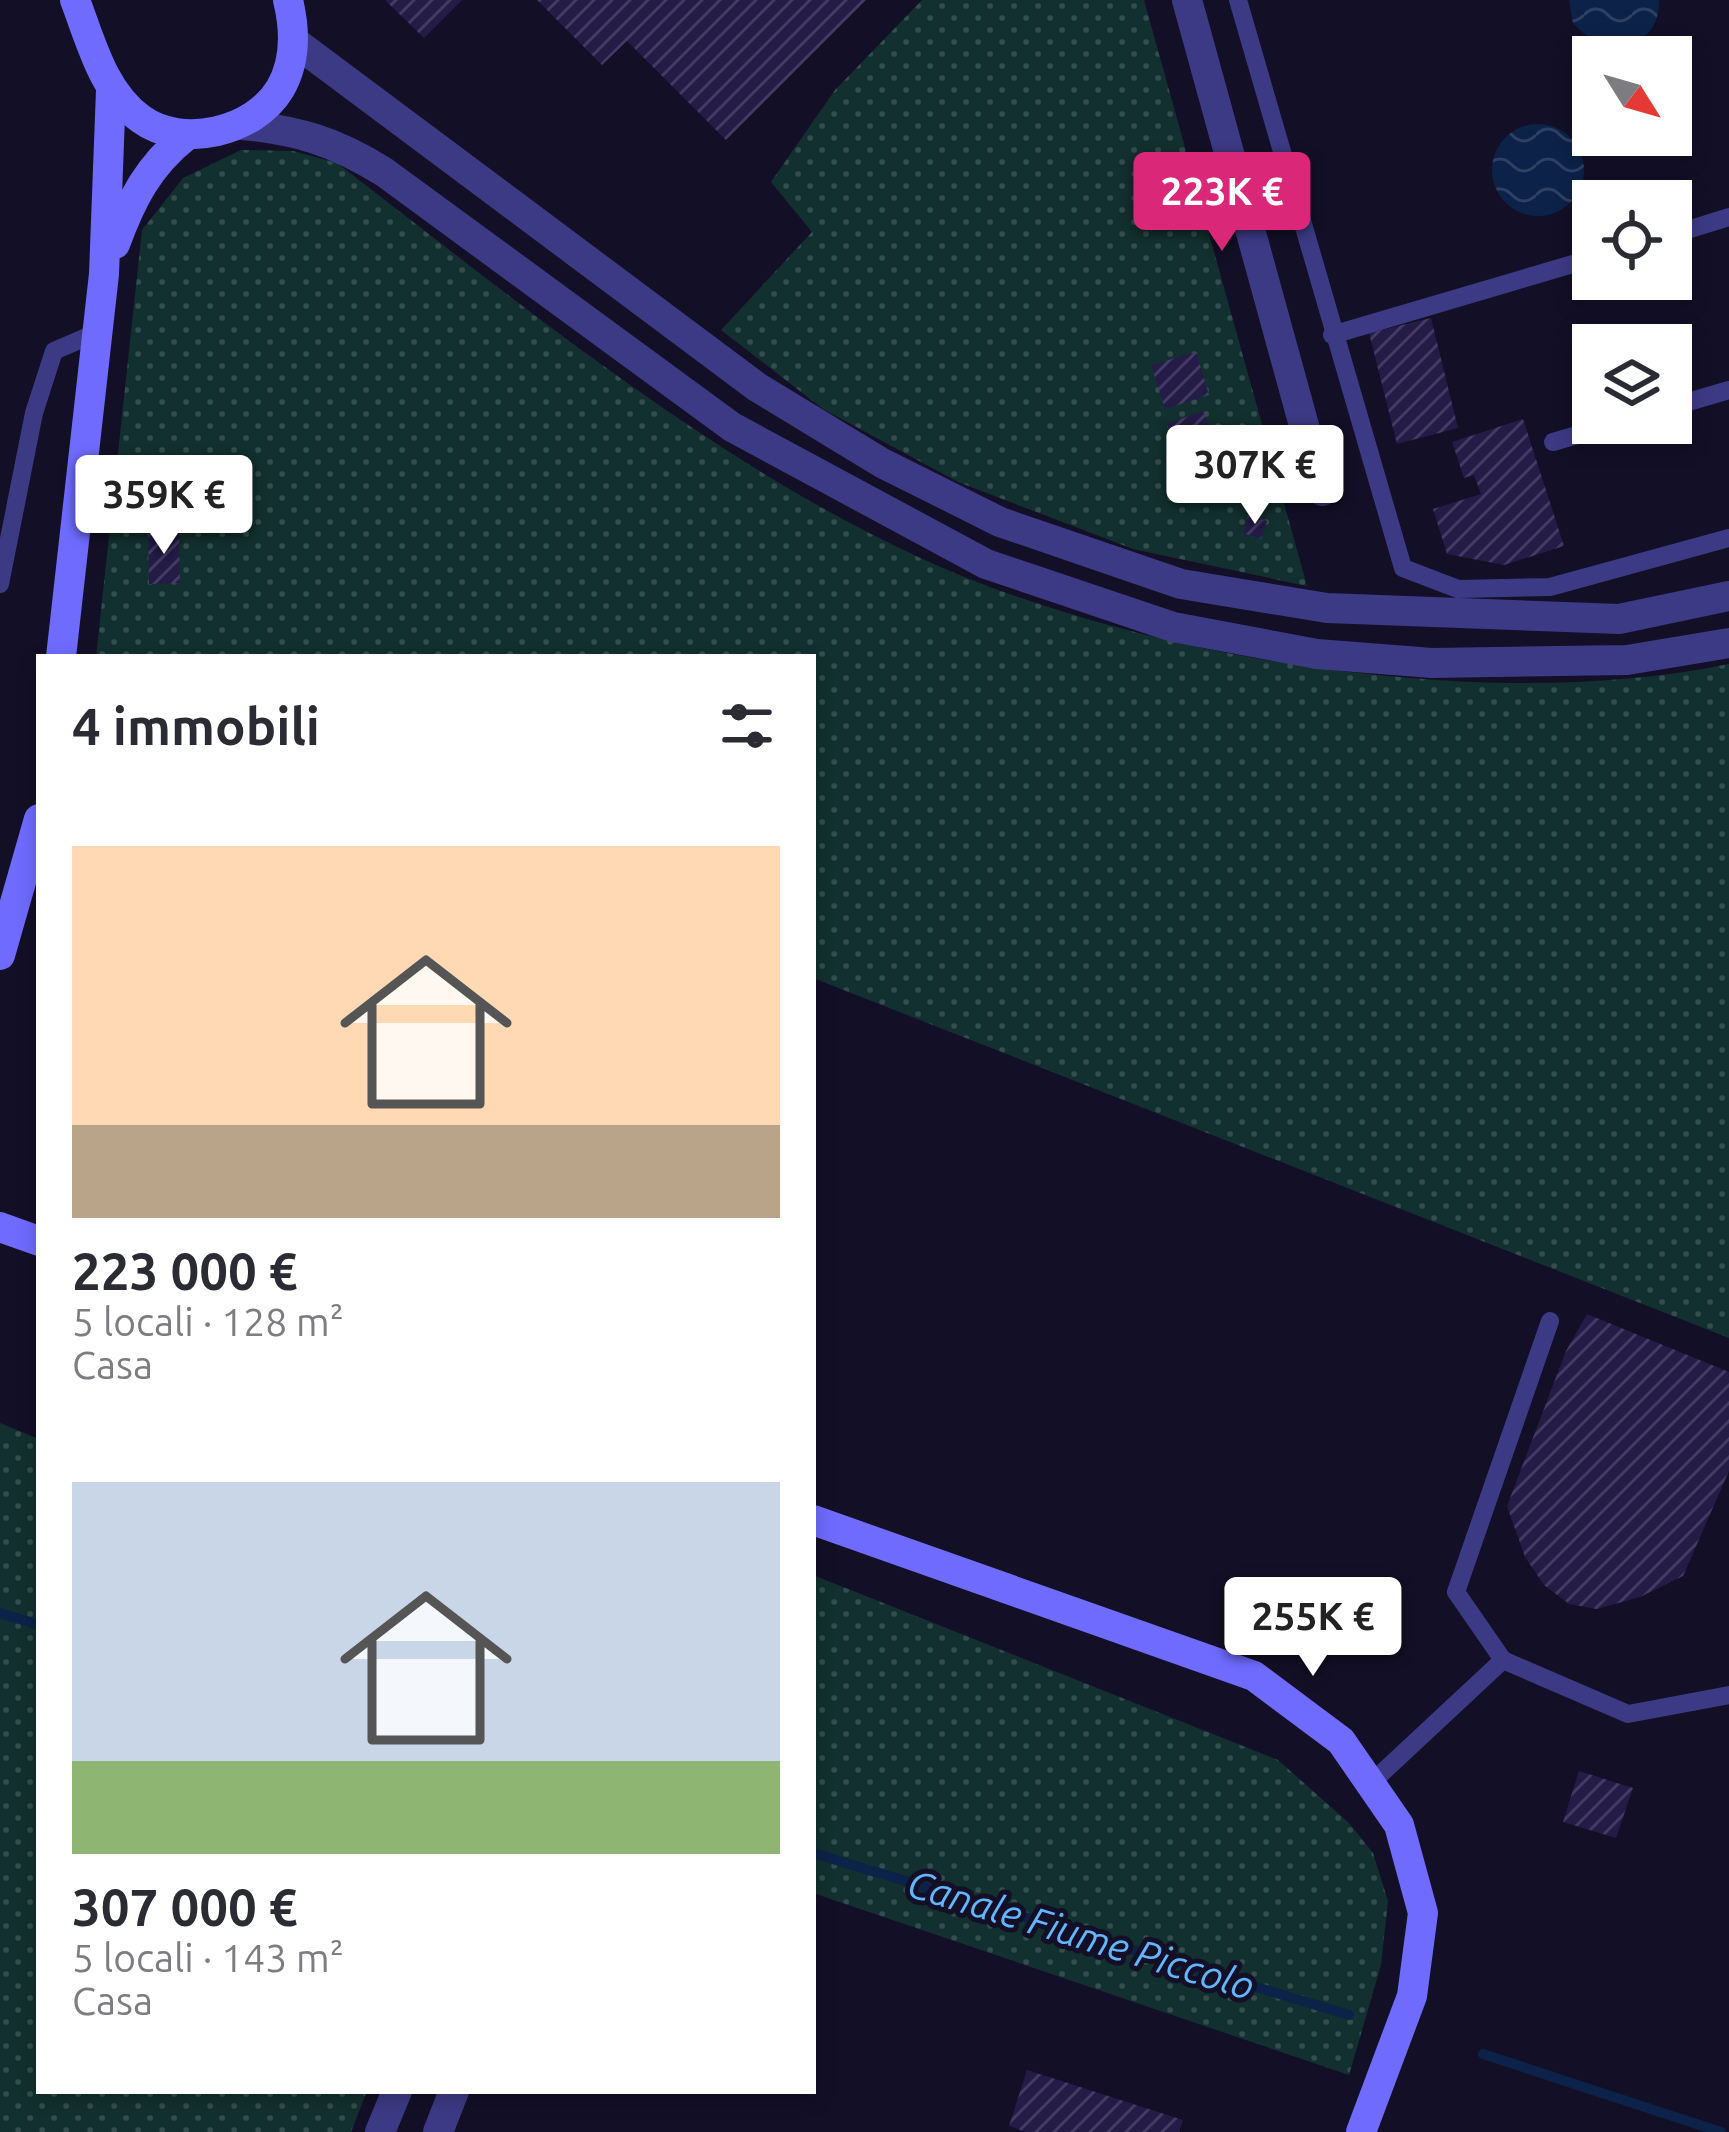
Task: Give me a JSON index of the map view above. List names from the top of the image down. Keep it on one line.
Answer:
{"water":["Canale Fiume Piccolo"],"north":"bottom right","page":{"price":["223K €","307K €","359K €","255K €"],"heading":"4 immobili","list":[{"name":"223 000 €","note":"5 locali · 128 m² · Casa"},{"name":"307 000 €","note":"5 locali · 143 m² · Casa"}]}}
